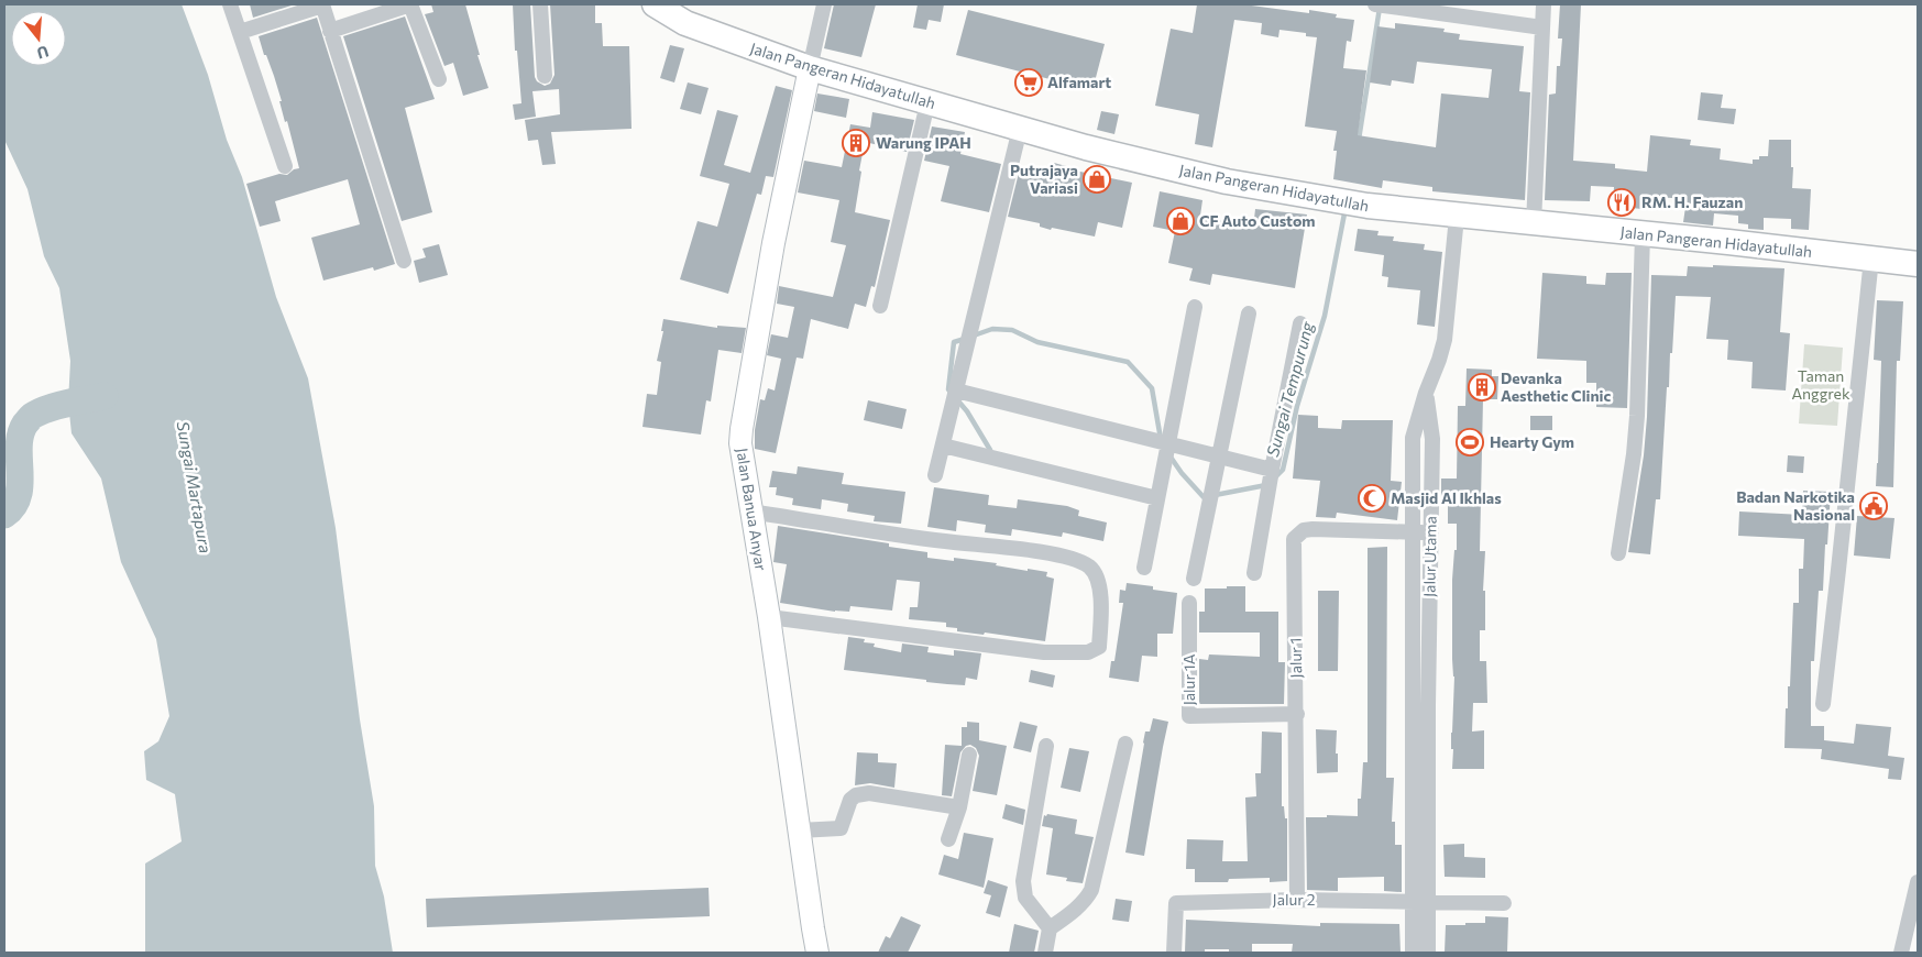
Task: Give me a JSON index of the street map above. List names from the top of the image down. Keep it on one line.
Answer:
{"streets":{"main road":["Jalan Pangeran Hidayatullah"],"street":["Jalan Banua Anyar","Jalur Utama","Jalur 1","Jalur 1A","Jalur 2"]},"crossings":[["Jalan Pangeran Hidayatullah","Jalan Banua Anyar"],["Jalur Utama","Jalur 1"],["Jalur Utama","Jalur 2"],["Jalur 1","Jalur 1A"],["Jalur 1","Jalur 2"]],"water":["Sungai Tempurung","Sungai Martapura"],"parks":["Taman Anggrek"],"places":{"supermarket":["Alfamart"],"building":["Warung IPAH","Devanka Aesthetic Clinic"],"shop":["Putrajaya Variasi","CF Auto Custom"],"restaurant":["RM. H. Fauzan"],"sports":["Hearty Gym"],"mosque":["Masjid Al Ikhlas"],"public building":["Badan Narkotika Nasional"]},"north":"bottom"}
